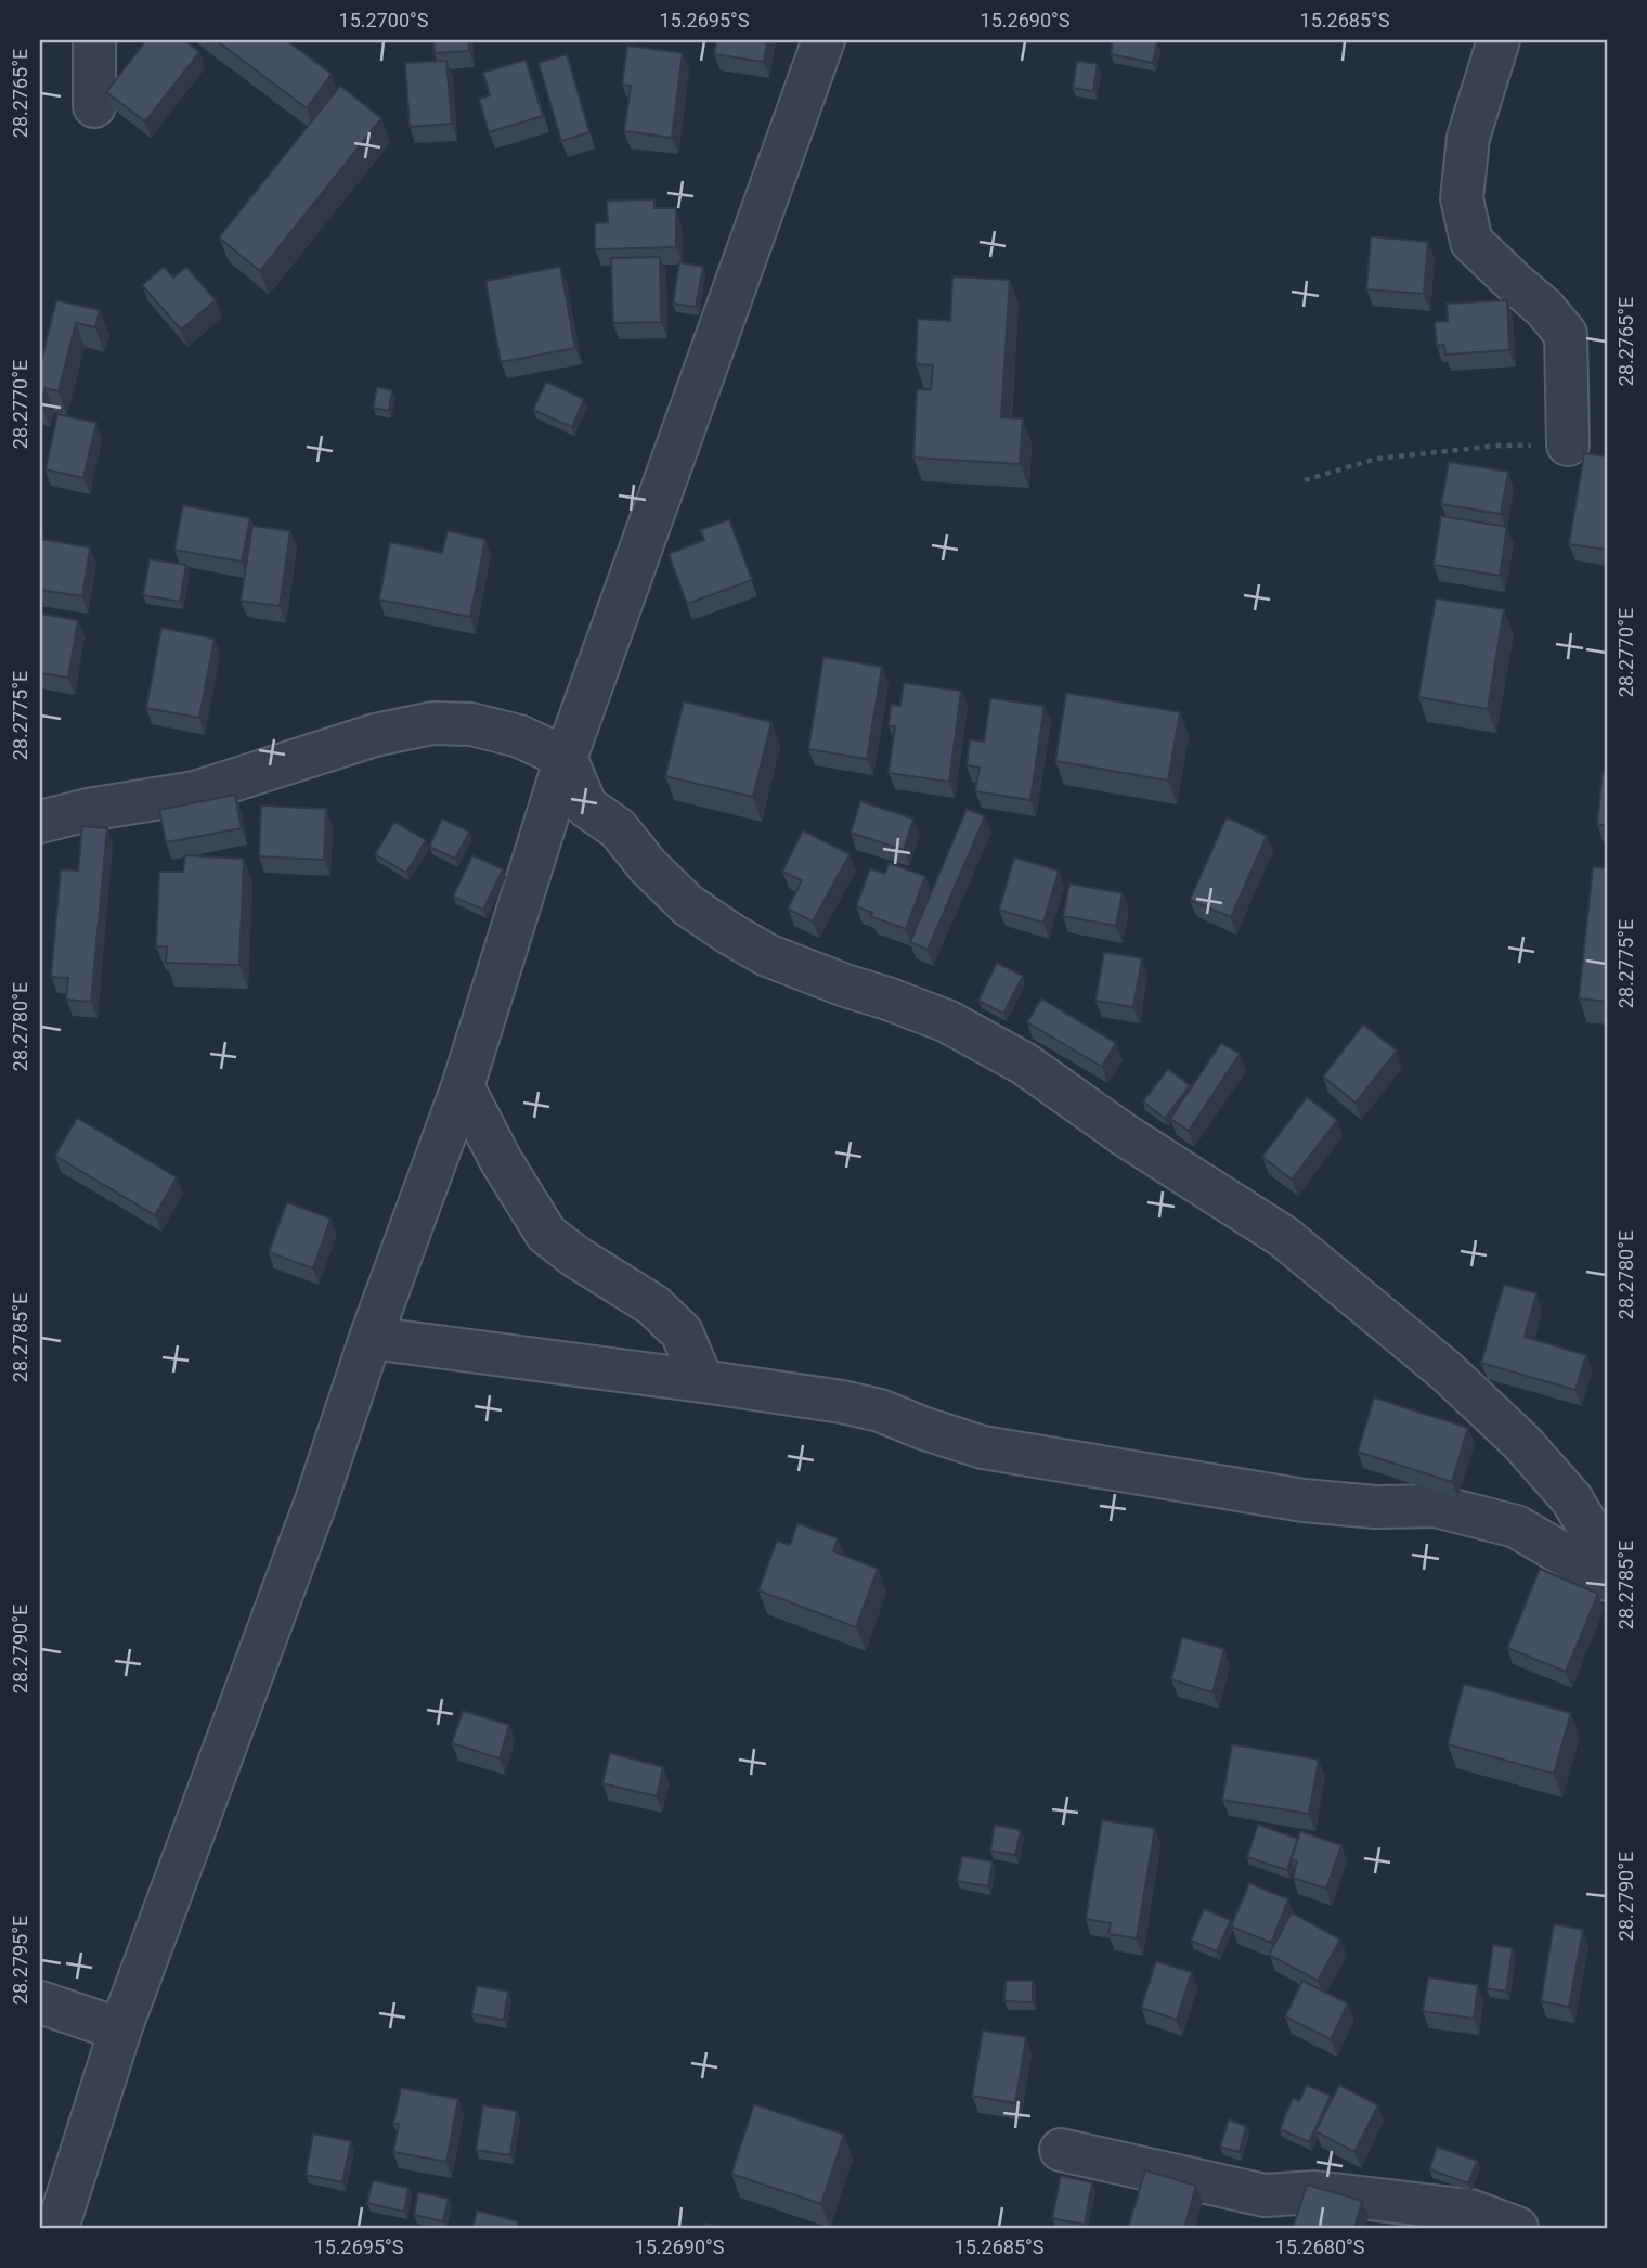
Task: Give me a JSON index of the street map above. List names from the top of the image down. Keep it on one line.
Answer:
{"coordinates":["15.2700°S","15.2695°S","15.2690°S","15.2685°S","28.2765°E","28.2770°E","28.2775°E","28.2780°E","28.2785°E","28.2790°E","28.2795°E","15.2680°S"]}
